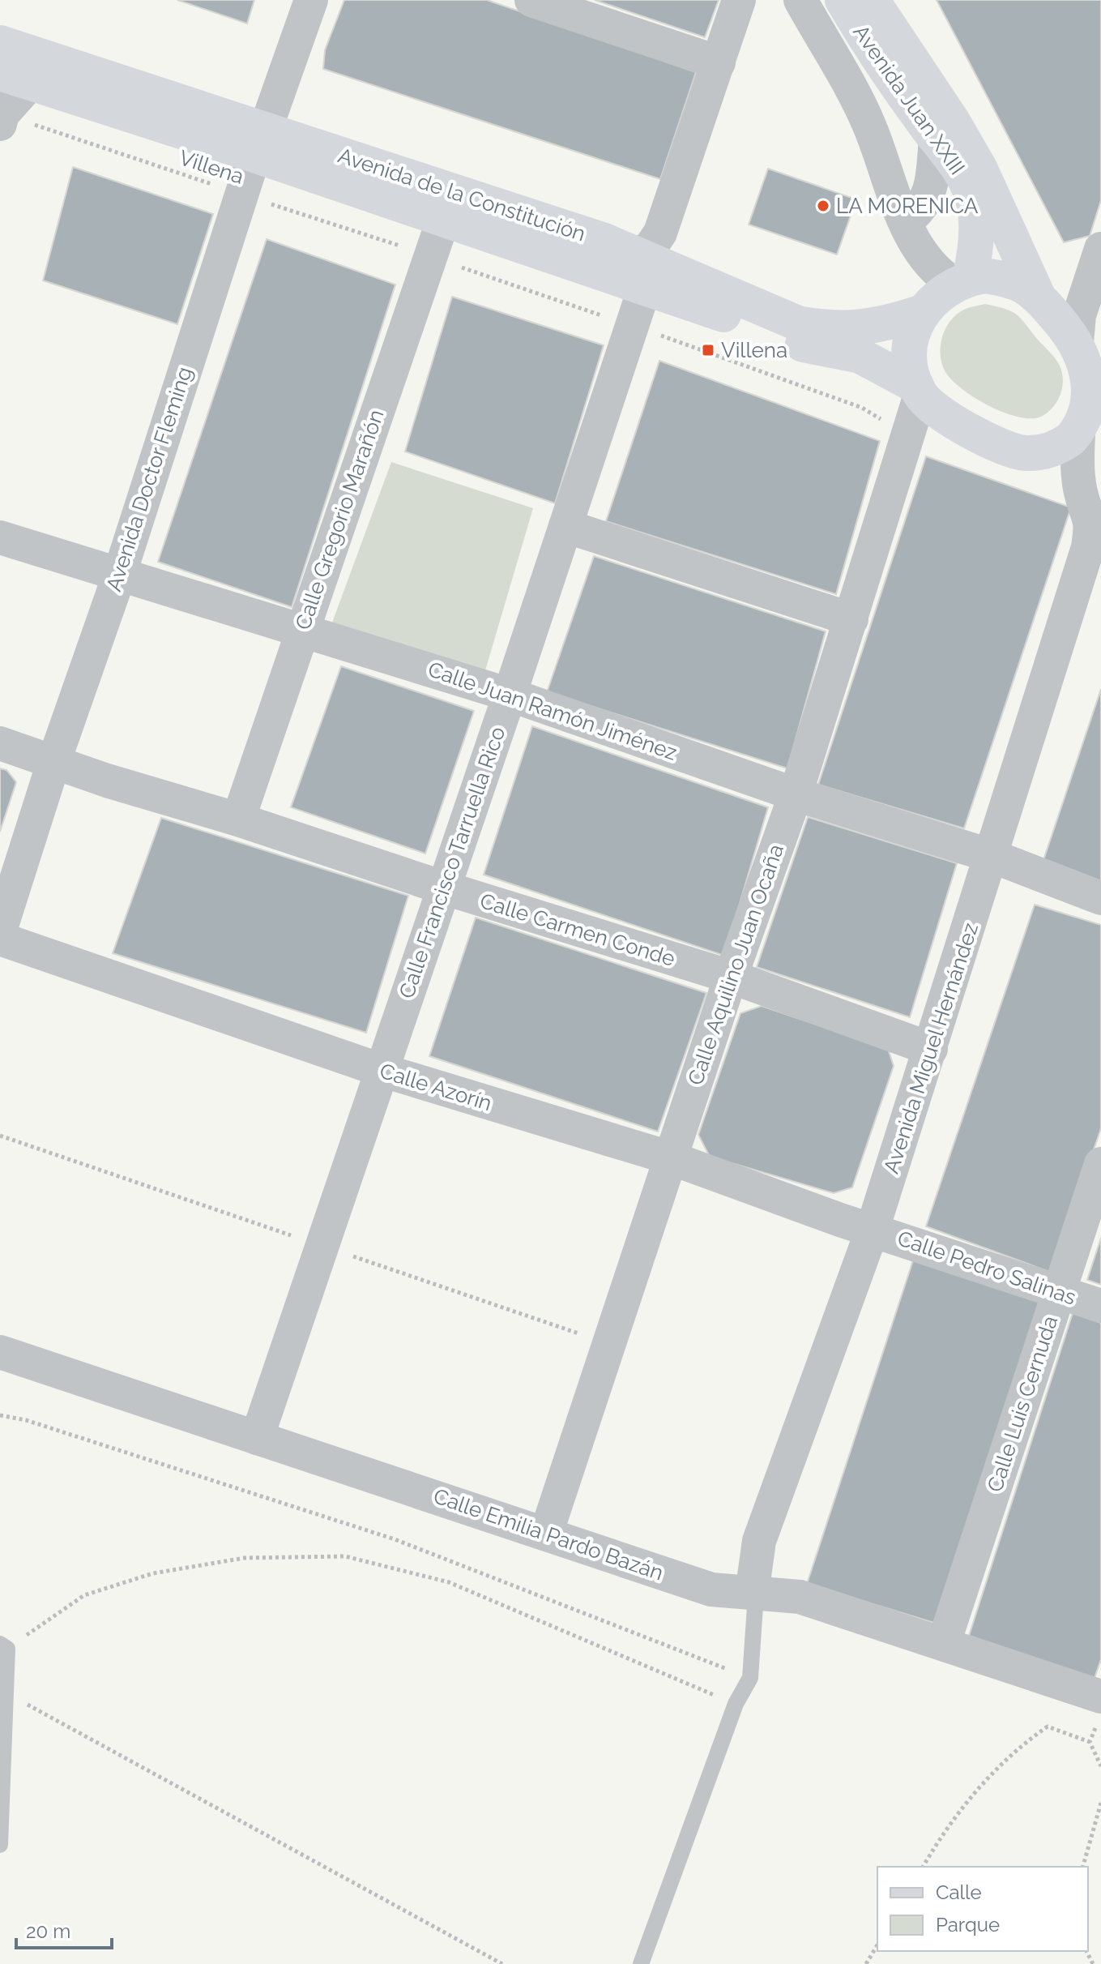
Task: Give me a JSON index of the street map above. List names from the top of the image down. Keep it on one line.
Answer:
{"streets":{"street":["Avenida Juan XXIII","Avenida de la Constitución","Avenida Doctor Fleming","Calle Gregorio Marañón","Calle Juan Ramón Jiménez","Calle Francisco Tarruella Rico","Calle Carmen Conde","Calle Aquilino Juan Ocaña","Avenida Miguel Hernández","Calle Azorín","Calle Pedro Salinas","Calle Luis Cernuda","Calle Emilia Pardo Bazán"],"path":["Villena"]},"crossings":[["Avenida Juan XXIII","Avenida de la Constitución"],["Avenida Juan XXIII","Calle Aquilino Juan Ocaña"],["Avenida Juan XXIII","Avenida Miguel Hernández"],["Villena","Avenida Doctor Fleming"],["Villena","Calle Gregorio Marañón"],["Villena","Calle Francisco Tarruella Rico"],["Villena","Calle Aquilino Juan Ocaña"],["Avenida de la Constitución","Avenida Doctor Fleming"],["Avenida de la Constitución","Calle Gregorio Marañón"],["Avenida de la Constitución","Calle Francisco Tarruella Rico"],["Avenida de la Constitución","Calle Aquilino Juan Ocaña"],["Avenida de la Constitución","Avenida Miguel Hernández"],["Avenida Doctor Fleming","Calle Juan Ramón Jiménez"],["Avenida Doctor Fleming","Calle Carmen Conde"],["Calle Gregorio Marañón","Calle Juan Ramón Jiménez"],["Calle Gregorio Marañón","Calle Carmen Conde"],["Calle Juan Ramón Jiménez","Calle Francisco Tarruella Rico"],["Calle Juan Ramón Jiménez","Calle Aquilino Juan Ocaña"],["Calle Juan Ramón Jiménez","Avenida Miguel Hernández"],["Calle Francisco Tarruella Rico","Calle Carmen Conde"],["Calle Francisco Tarruella Rico","Calle Azorín"],["Calle Francisco Tarruella Rico","Calle Emilia Pardo Bazán"],["Calle Carmen Conde","Calle Aquilino Juan Ocaña"],["Calle Carmen Conde","Avenida Miguel Hernández"],["Calle Aquilino Juan Ocaña","Avenida Miguel Hernández"],["Calle Aquilino Juan Ocaña","Calle Azorín"],["Calle Aquilino Juan Ocaña","Calle Emilia Pardo Bazán"],["Avenida Miguel Hernández","Calle Azorín"],["Avenida Miguel Hernández","Calle Pedro Salinas"],["Avenida Miguel Hernández","Calle Emilia Pardo Bazán"],["Calle Azorín","Calle Pedro Salinas"],["Calle Pedro Salinas","Calle Luis Cernuda"],["Calle Luis Cernuda","Calle Emilia Pardo Bazán"]],"places":{"other":["LA MORENICA"],"transit":["Villena"]},"legend":["Calle","Parque"],"scale_bar":"20 m"}
